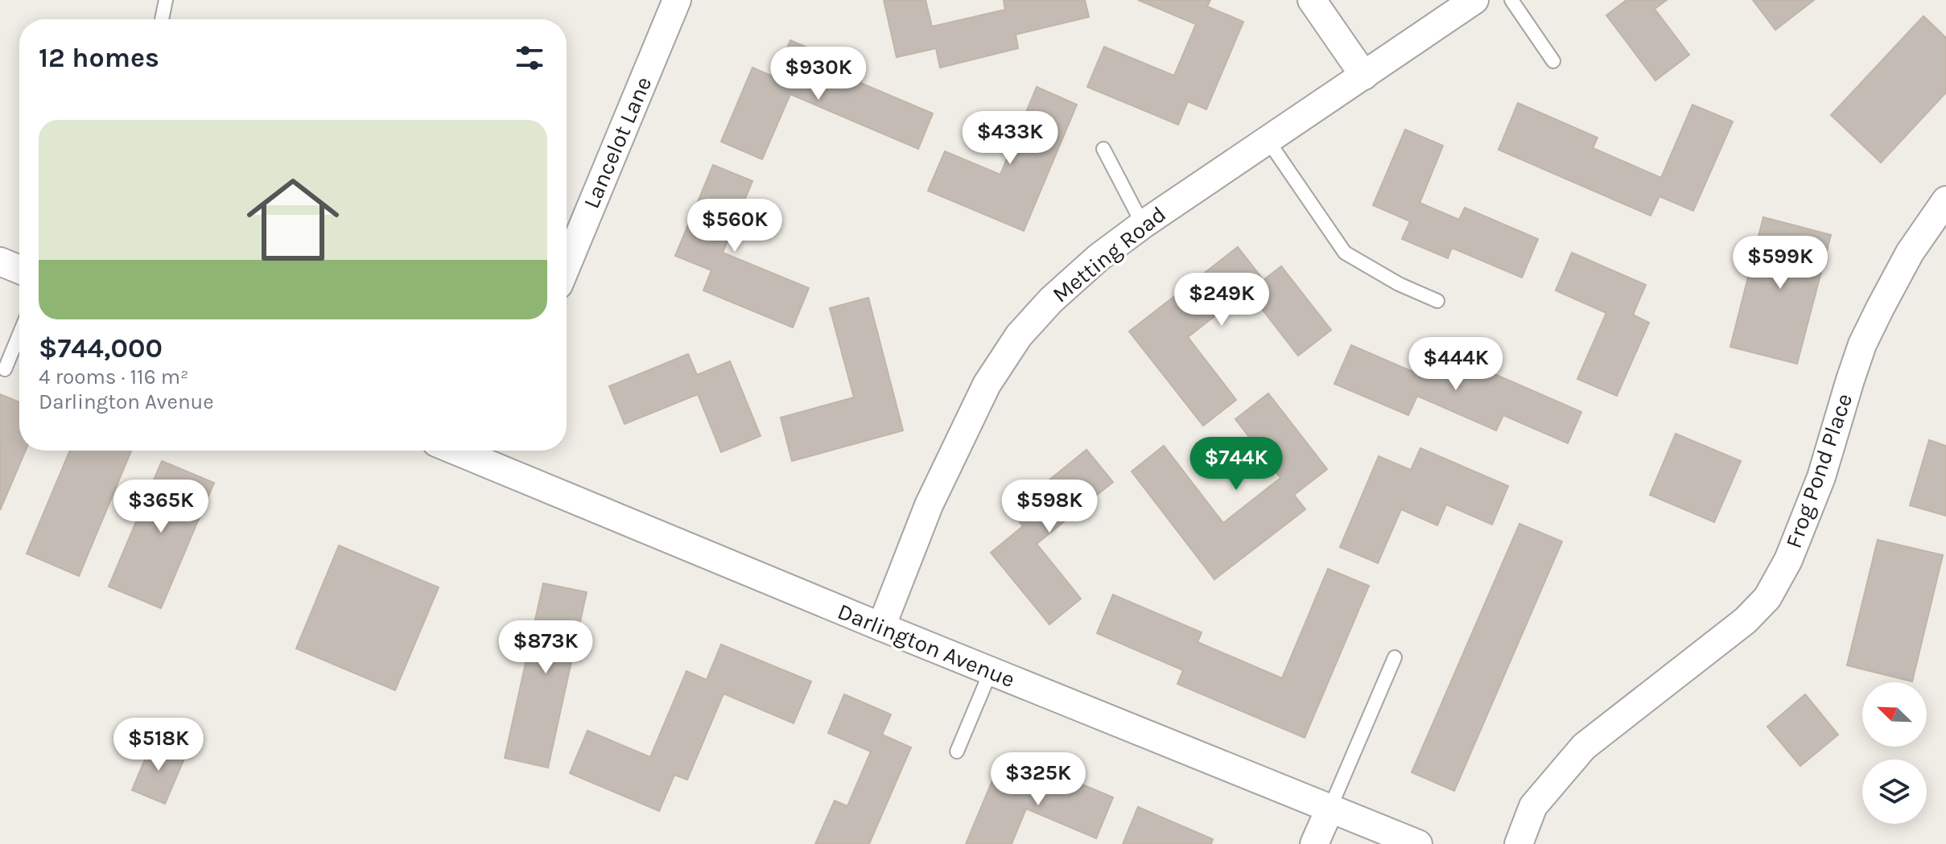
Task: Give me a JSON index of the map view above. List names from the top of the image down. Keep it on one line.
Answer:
{"streets":{"street":["Lancelot Lane","Metting Road","Frog Pond Place","Darlington Avenue"]},"crossings":[["Metting Road","Darlington Avenue"]],"north":"top left","page":{"heading":"12 homes","price":["$930K","$433K","$560K","$599K","$249K","$444K","$744K","$365K","$598K","$873K","$518K","$325K"],"list":[{"name":"$744,000","note":"4 rooms · 116 m² · Darlington Avenue"}]}}
